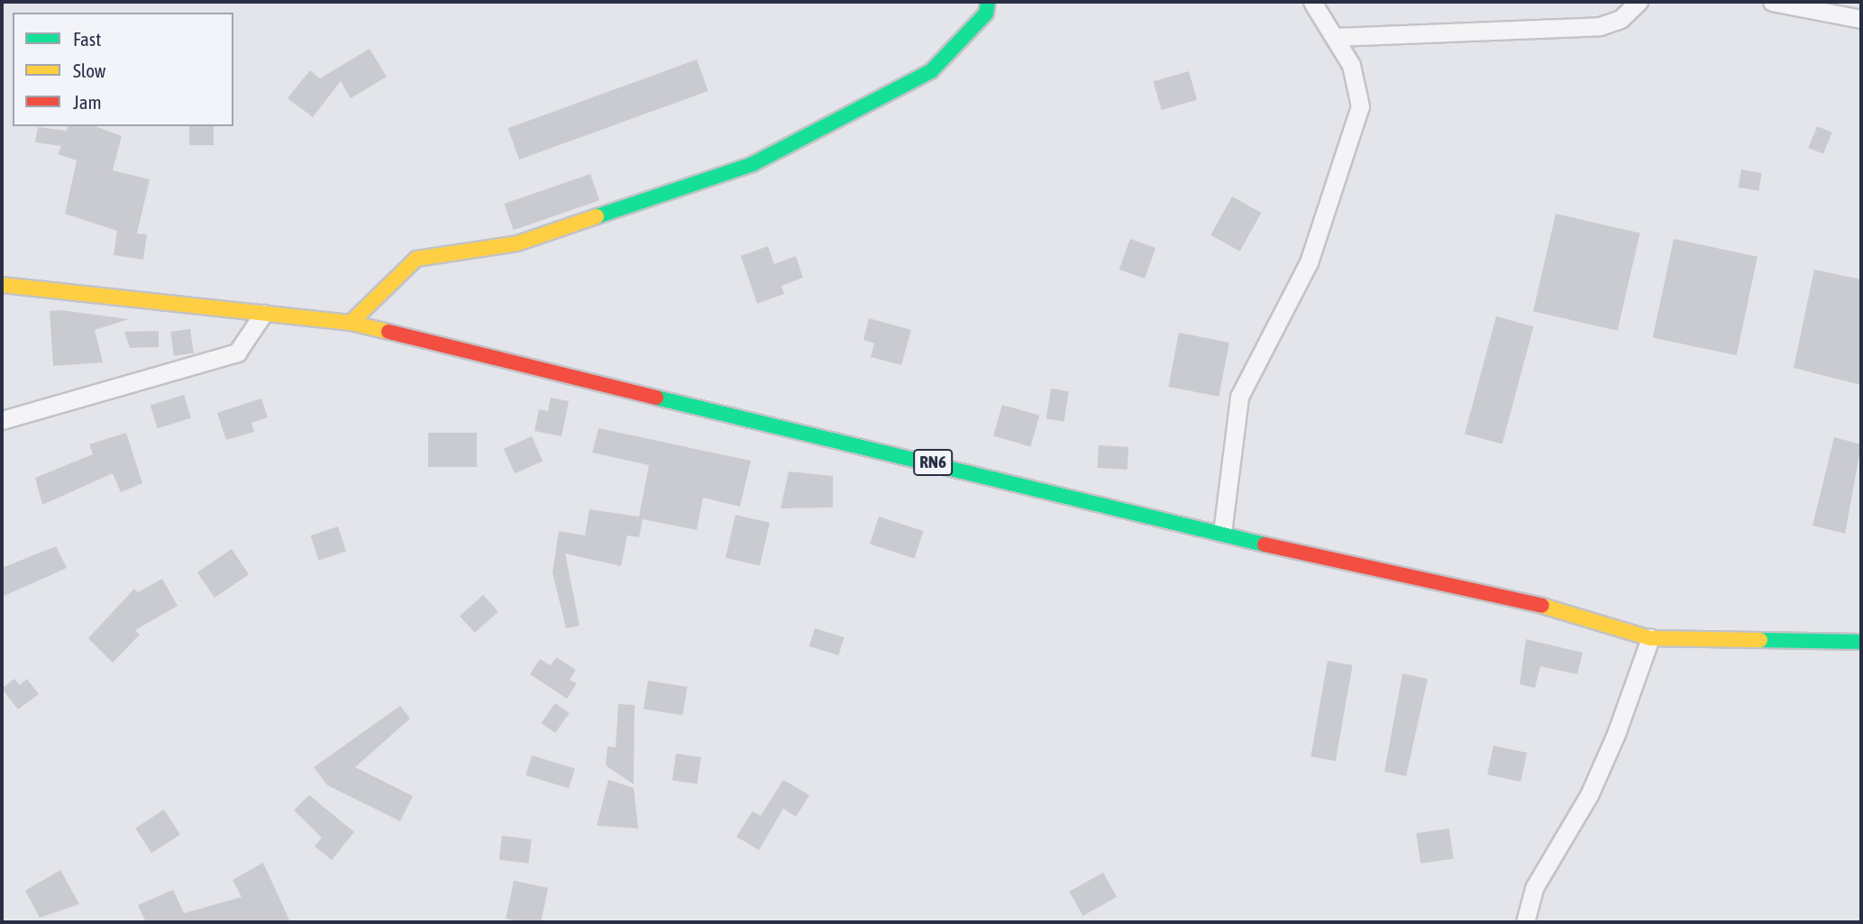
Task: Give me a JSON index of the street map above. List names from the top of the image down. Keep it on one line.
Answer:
{"streets":{"main road":["RN6"]},"legend":["Fast","Slow","Jam"]}
